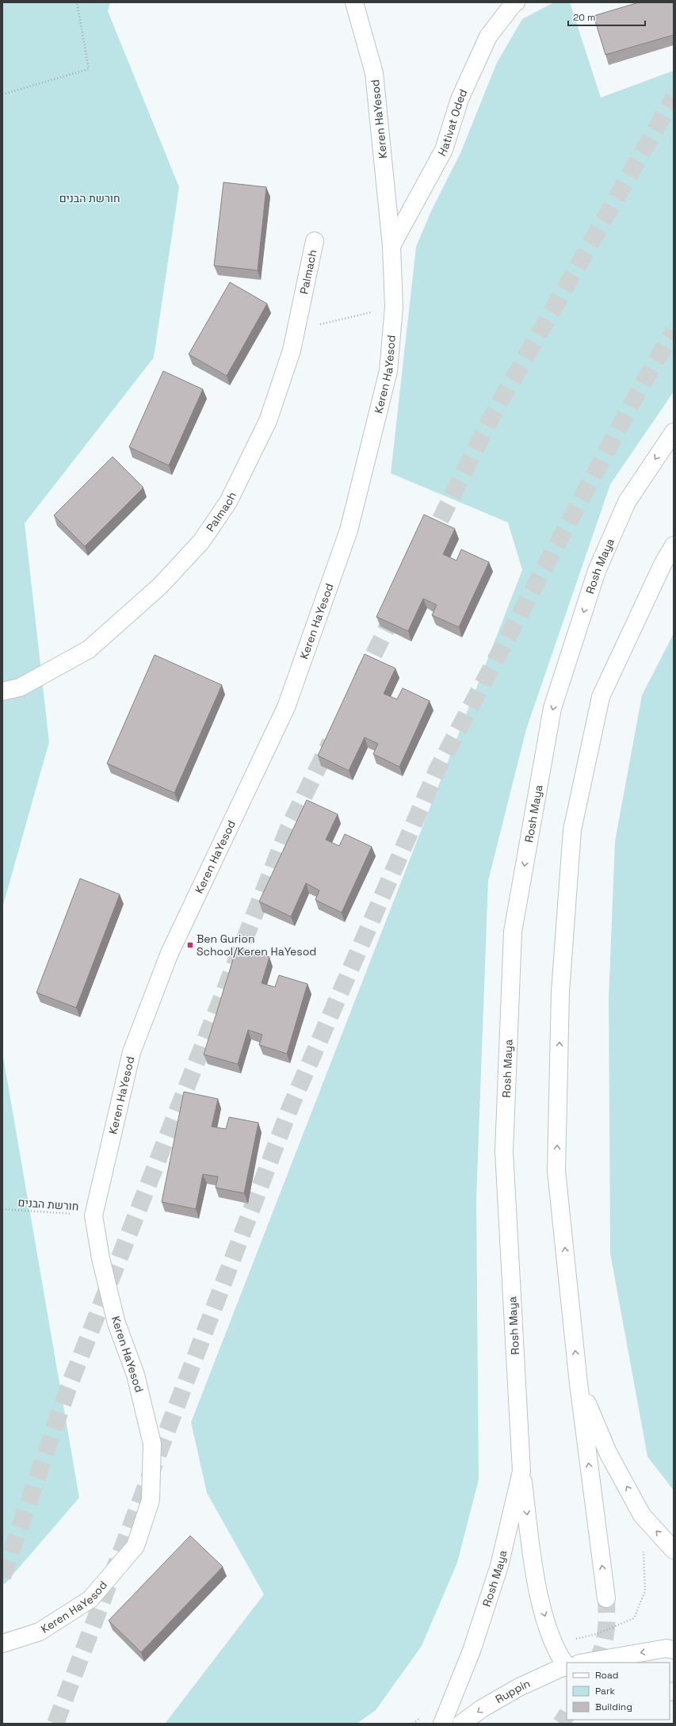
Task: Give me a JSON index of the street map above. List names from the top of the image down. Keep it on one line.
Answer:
{"streets":{"street":["Keren HaYesod","Hativat Oded","Palmach","Rosh Maya","Ruppin"],"path":["חורשת הבנים"]},"crossings":[["Keren HaYesod","Hativat Oded"],["Keren HaYesod","חורשת הבנים"]],"one_way":["Ruppin"],"parks":["חורשת הבנים"],"places":{"transit":["Ben Gurion School/Keren HaYesod"]},"legend":["Road","Park","Building"],"scale_bar":"20 m"}
